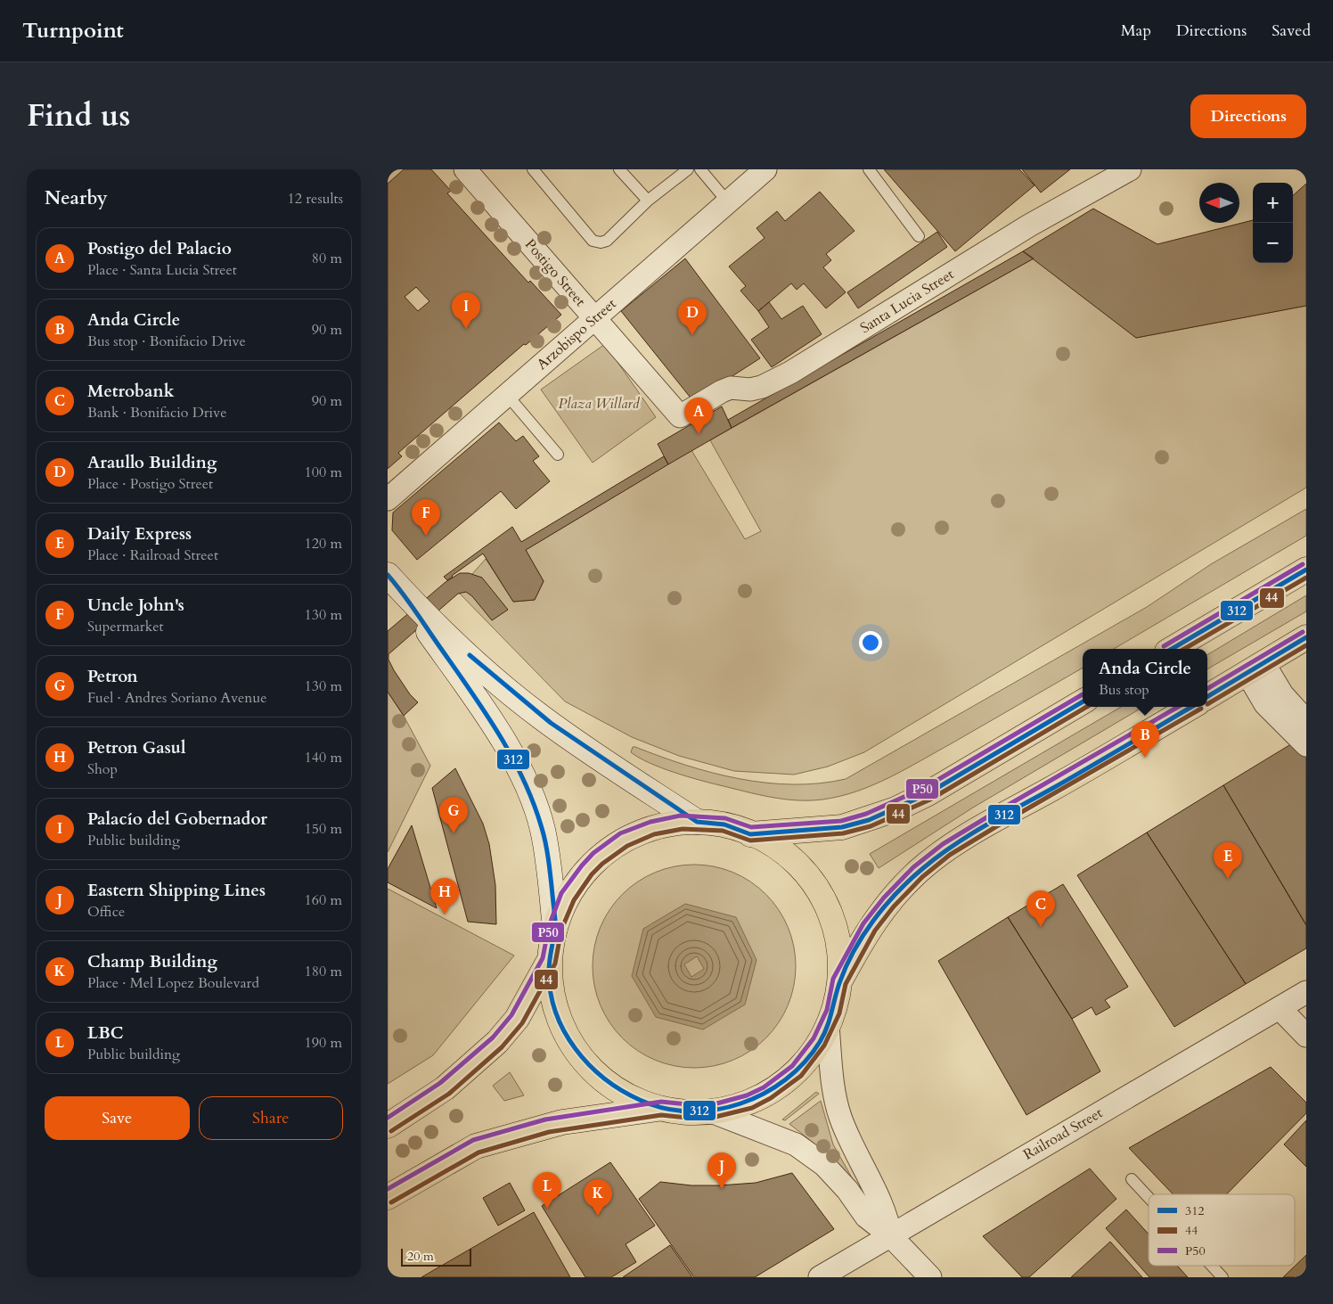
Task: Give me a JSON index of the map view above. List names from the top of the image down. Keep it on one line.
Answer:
{"streets":{"street":["Postigo Street","Santa Lucia Street","Arzobispo Street","Railroad Street"]},"crossings":[["Postigo Street","Santa Lucia Street"],["Postigo Street","Arzobispo Street"]],"parks":["Plaza Willard"],"lines":["transit line P50","transit line 312","transit line 44"],"legend":["312","44","P50"],"scale_bar":"20 m","north":"left","page":{"header":"Turnpoint","nav":["Map","Directions","Saved"],"title":"Find us","buttons":["Directions",["Save","Share"]],"heading":["Nearby","12 results"],"map_buttons":["+","−"],"list":[{"mark":"A","name":"Postigo del Palacio","note":"Place · Santa Lucia Street","value":"80 m"},{"mark":"B","name":"Anda Circle","note":"Bus stop · Bonifacio Drive","value":"90 m"},{"mark":"C","name":"Metrobank","note":"Bank · Bonifacio Drive","value":"90 m"},{"mark":"D","name":"Araullo Building","note":"Place · Postigo Street","value":"100 m"},{"mark":"E","name":"Daily Express","note":"Place · Railroad Street","value":"120 m"},{"mark":"F","name":"Uncle John's","note":"Supermarket","value":"130 m"},{"mark":"G","name":"Petron","note":"Fuel · Andres Soriano Avenue","value":"130 m"},{"mark":"H","name":"Petron Gasul","note":"Shop","value":"140 m"},{"mark":"I","name":"Palacío del Gobernador","note":"Public building","value":"150 m"},{"mark":"J","name":"Eastern Shipping Lines","note":"Office","value":"160 m"},{"mark":"K","name":"Champ Building","note":"Place · Mel Lopez Boulevard","value":"180 m"},{"mark":"L","name":"LBC","note":"Public building","value":"190 m"}],"pins":["I","D","A","F","B","G","E","H","C","J","L","K"],"popup":["Anda Circle","Bus stop"],"scale":"20 m"}}
